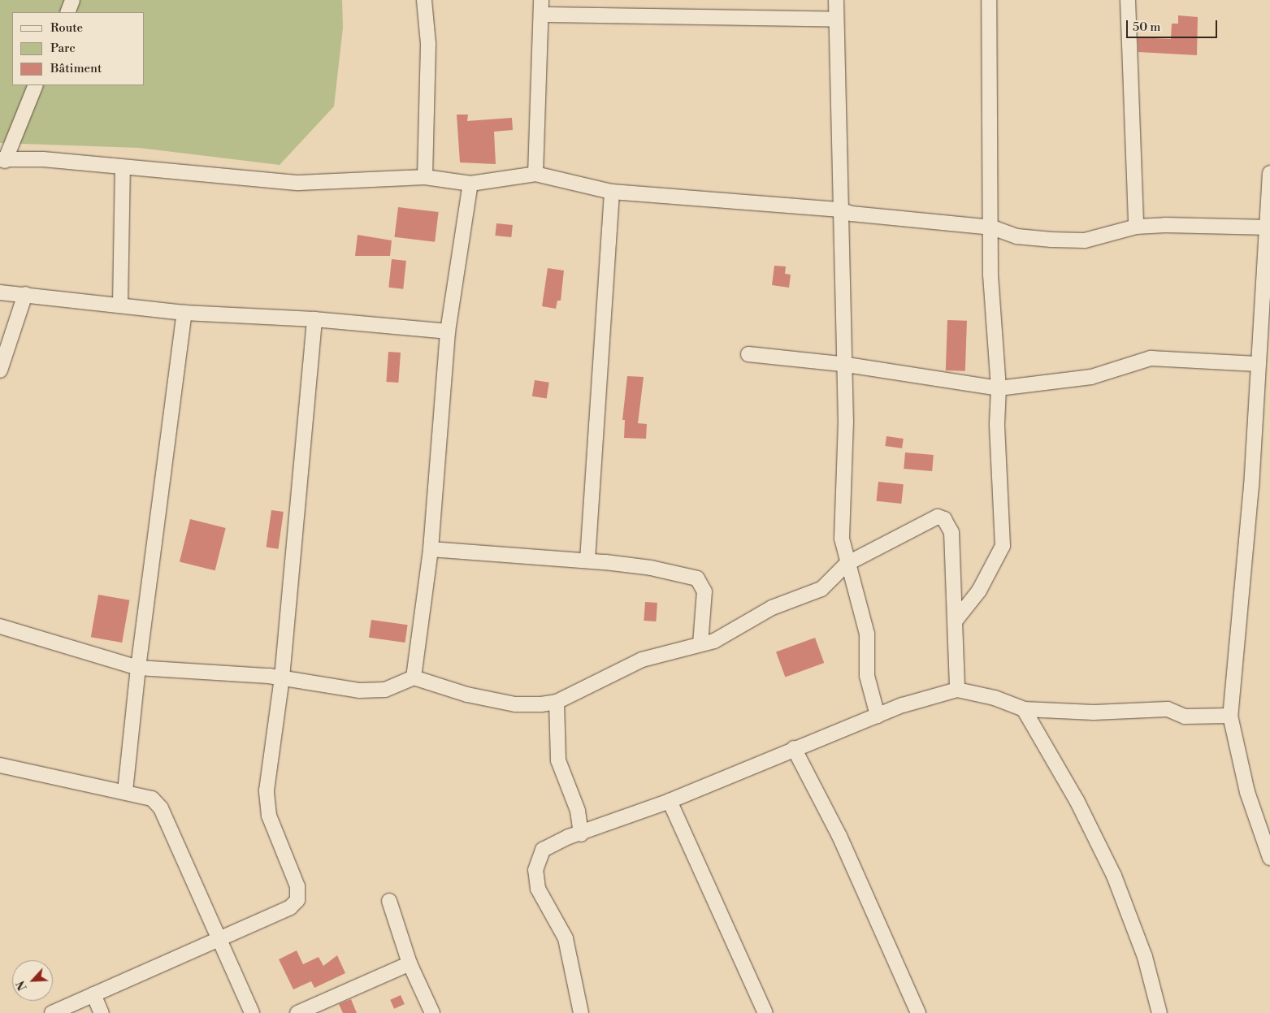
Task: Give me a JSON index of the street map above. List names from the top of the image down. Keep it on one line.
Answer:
{"legend":["Route","Parc","Bâtiment"],"scale_bar":"50 m","north":"bottom left"}
